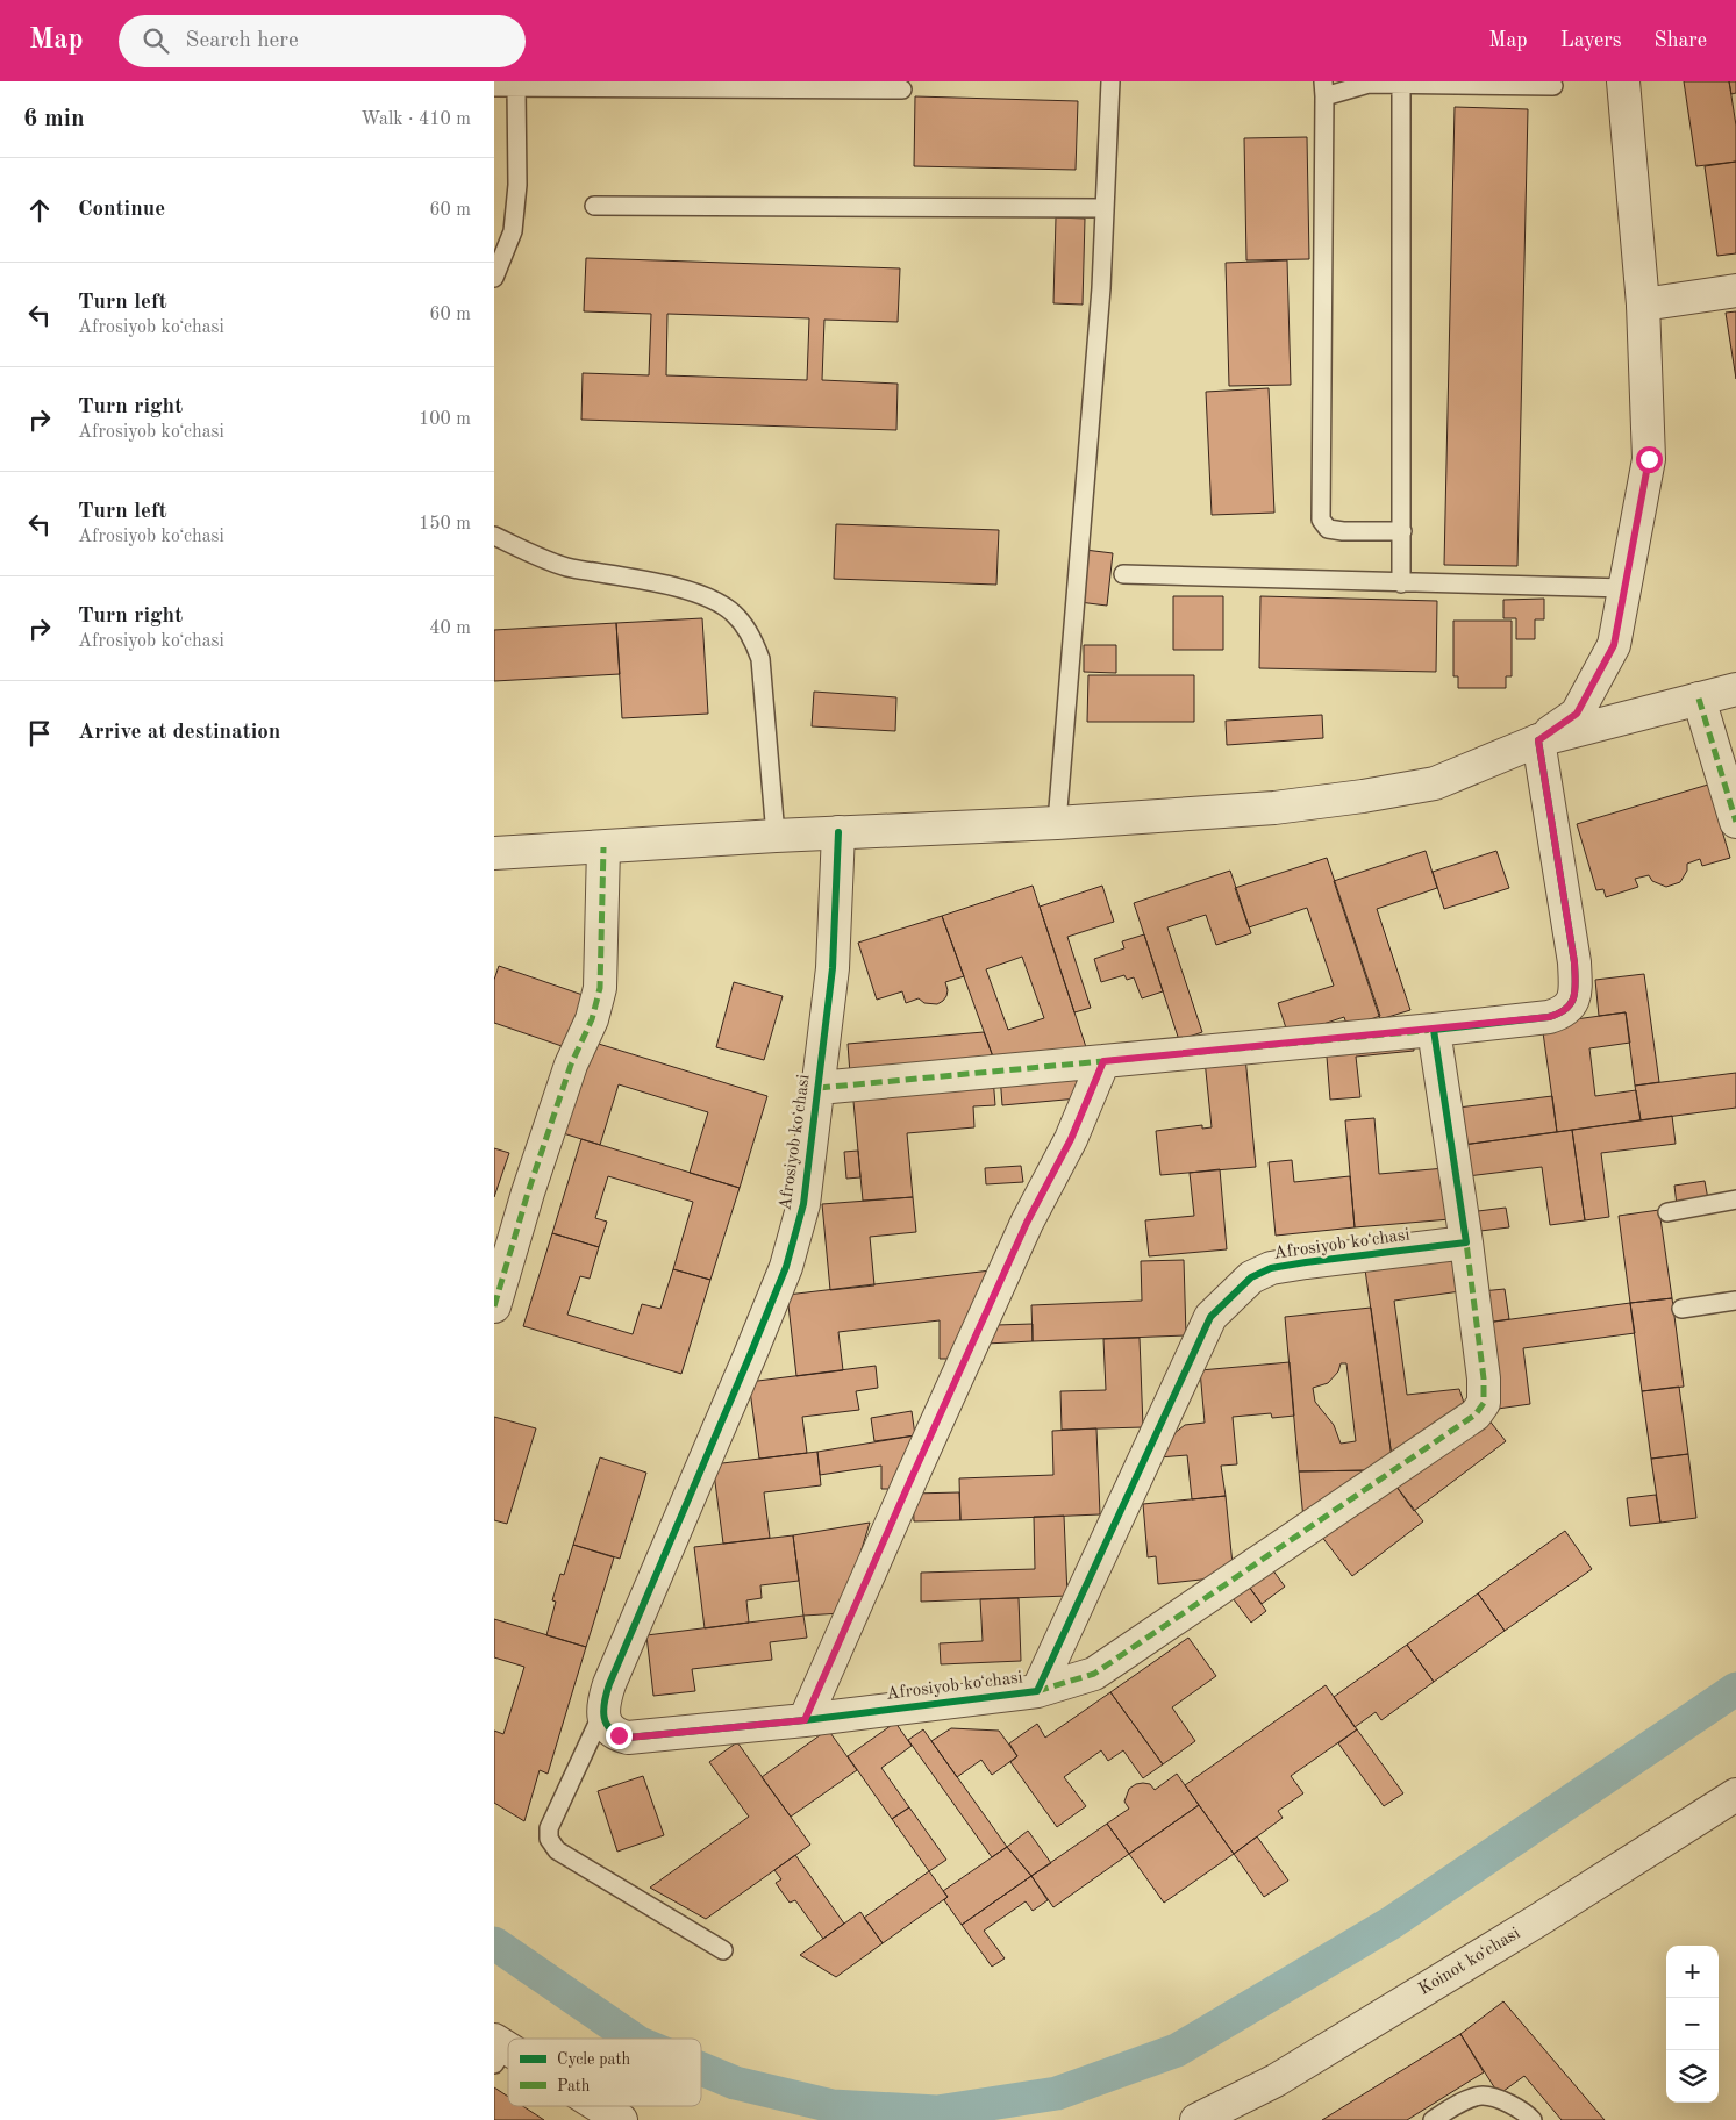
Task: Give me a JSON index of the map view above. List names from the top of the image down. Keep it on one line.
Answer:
{"streets":{"street":["Afrosiyob koʻchasi","Koinot koʻchasi"]},"legend":["Cycle path","Path"],"page":{"header":"Map","search":"Search here","nav":["Map","Layers","Share"],"heading":["6 min","Walk · 410 m"],"list":[["Continue","60 m"],["Turn left","Afrosiyob koʻchasi","60 m"],["Turn right","Afrosiyob koʻchasi","100 m"],["Turn left","Afrosiyob koʻchasi","150 m"],["Turn right","Afrosiyob koʻchasi","40 m"],"Arrive at destination"],"map_buttons":["+","−"]}}
